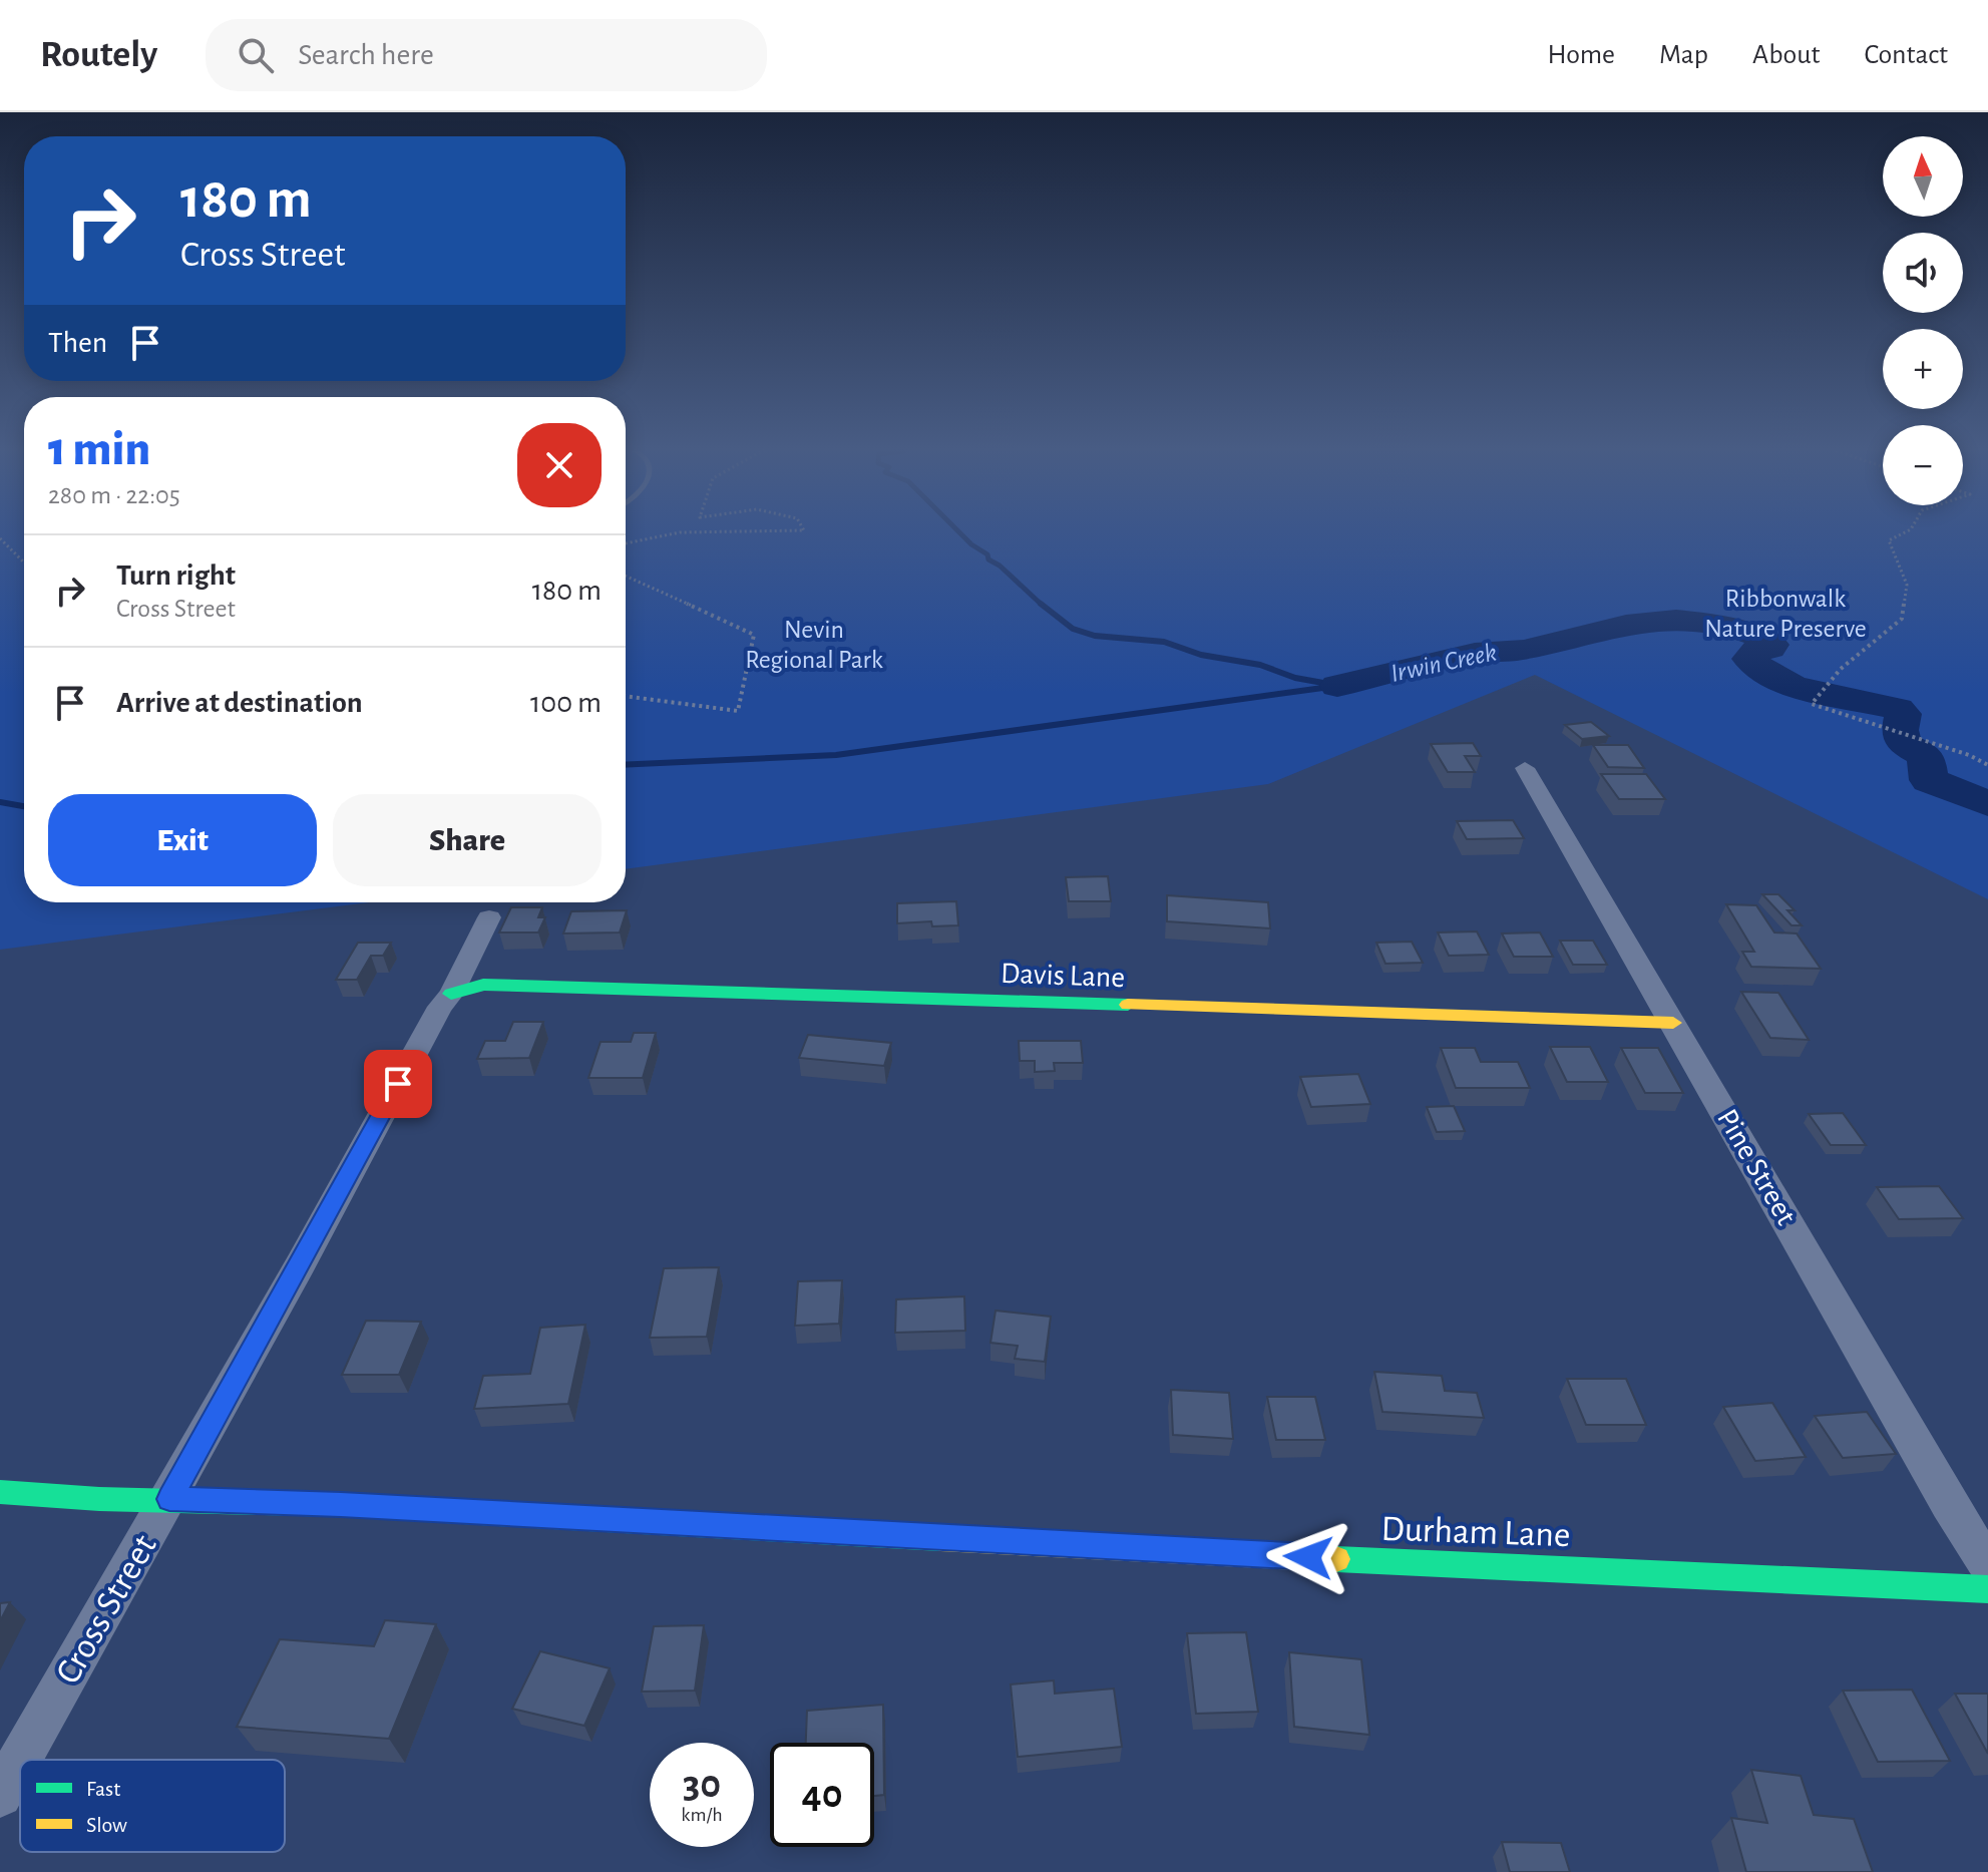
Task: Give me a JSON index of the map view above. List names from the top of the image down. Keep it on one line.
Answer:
{"streets":{"street":["Davis Lane","Pine Street","Durham Lane","Cross Street"]},"crossings":[["Davis Lane","Pine Street"],["Davis Lane","Cross Street"],["Durham Lane","Cross Street"]],"water":["Irwin Creek"],"parks":["Ribbonwalk Nature Preserve","Nevin Regional Park"],"legend":["Fast","Slow"],"north":"top","page":{"header":"Routely","search":"Search here","nav":["Home","Map","About","Contact"],"map_buttons":["+","−"],"turn":["180 m","Cross Street"],"then":"Then","heading":["1 min","280 m · 22:05"],"list":[{"name":"Turn right","note":"Cross Street","value":"180 m"},{"name":"Arrive at destination","value":"100 m"}],"buttons":["Exit","Share"],"speed":"30 km/h","limit":"40"}}
